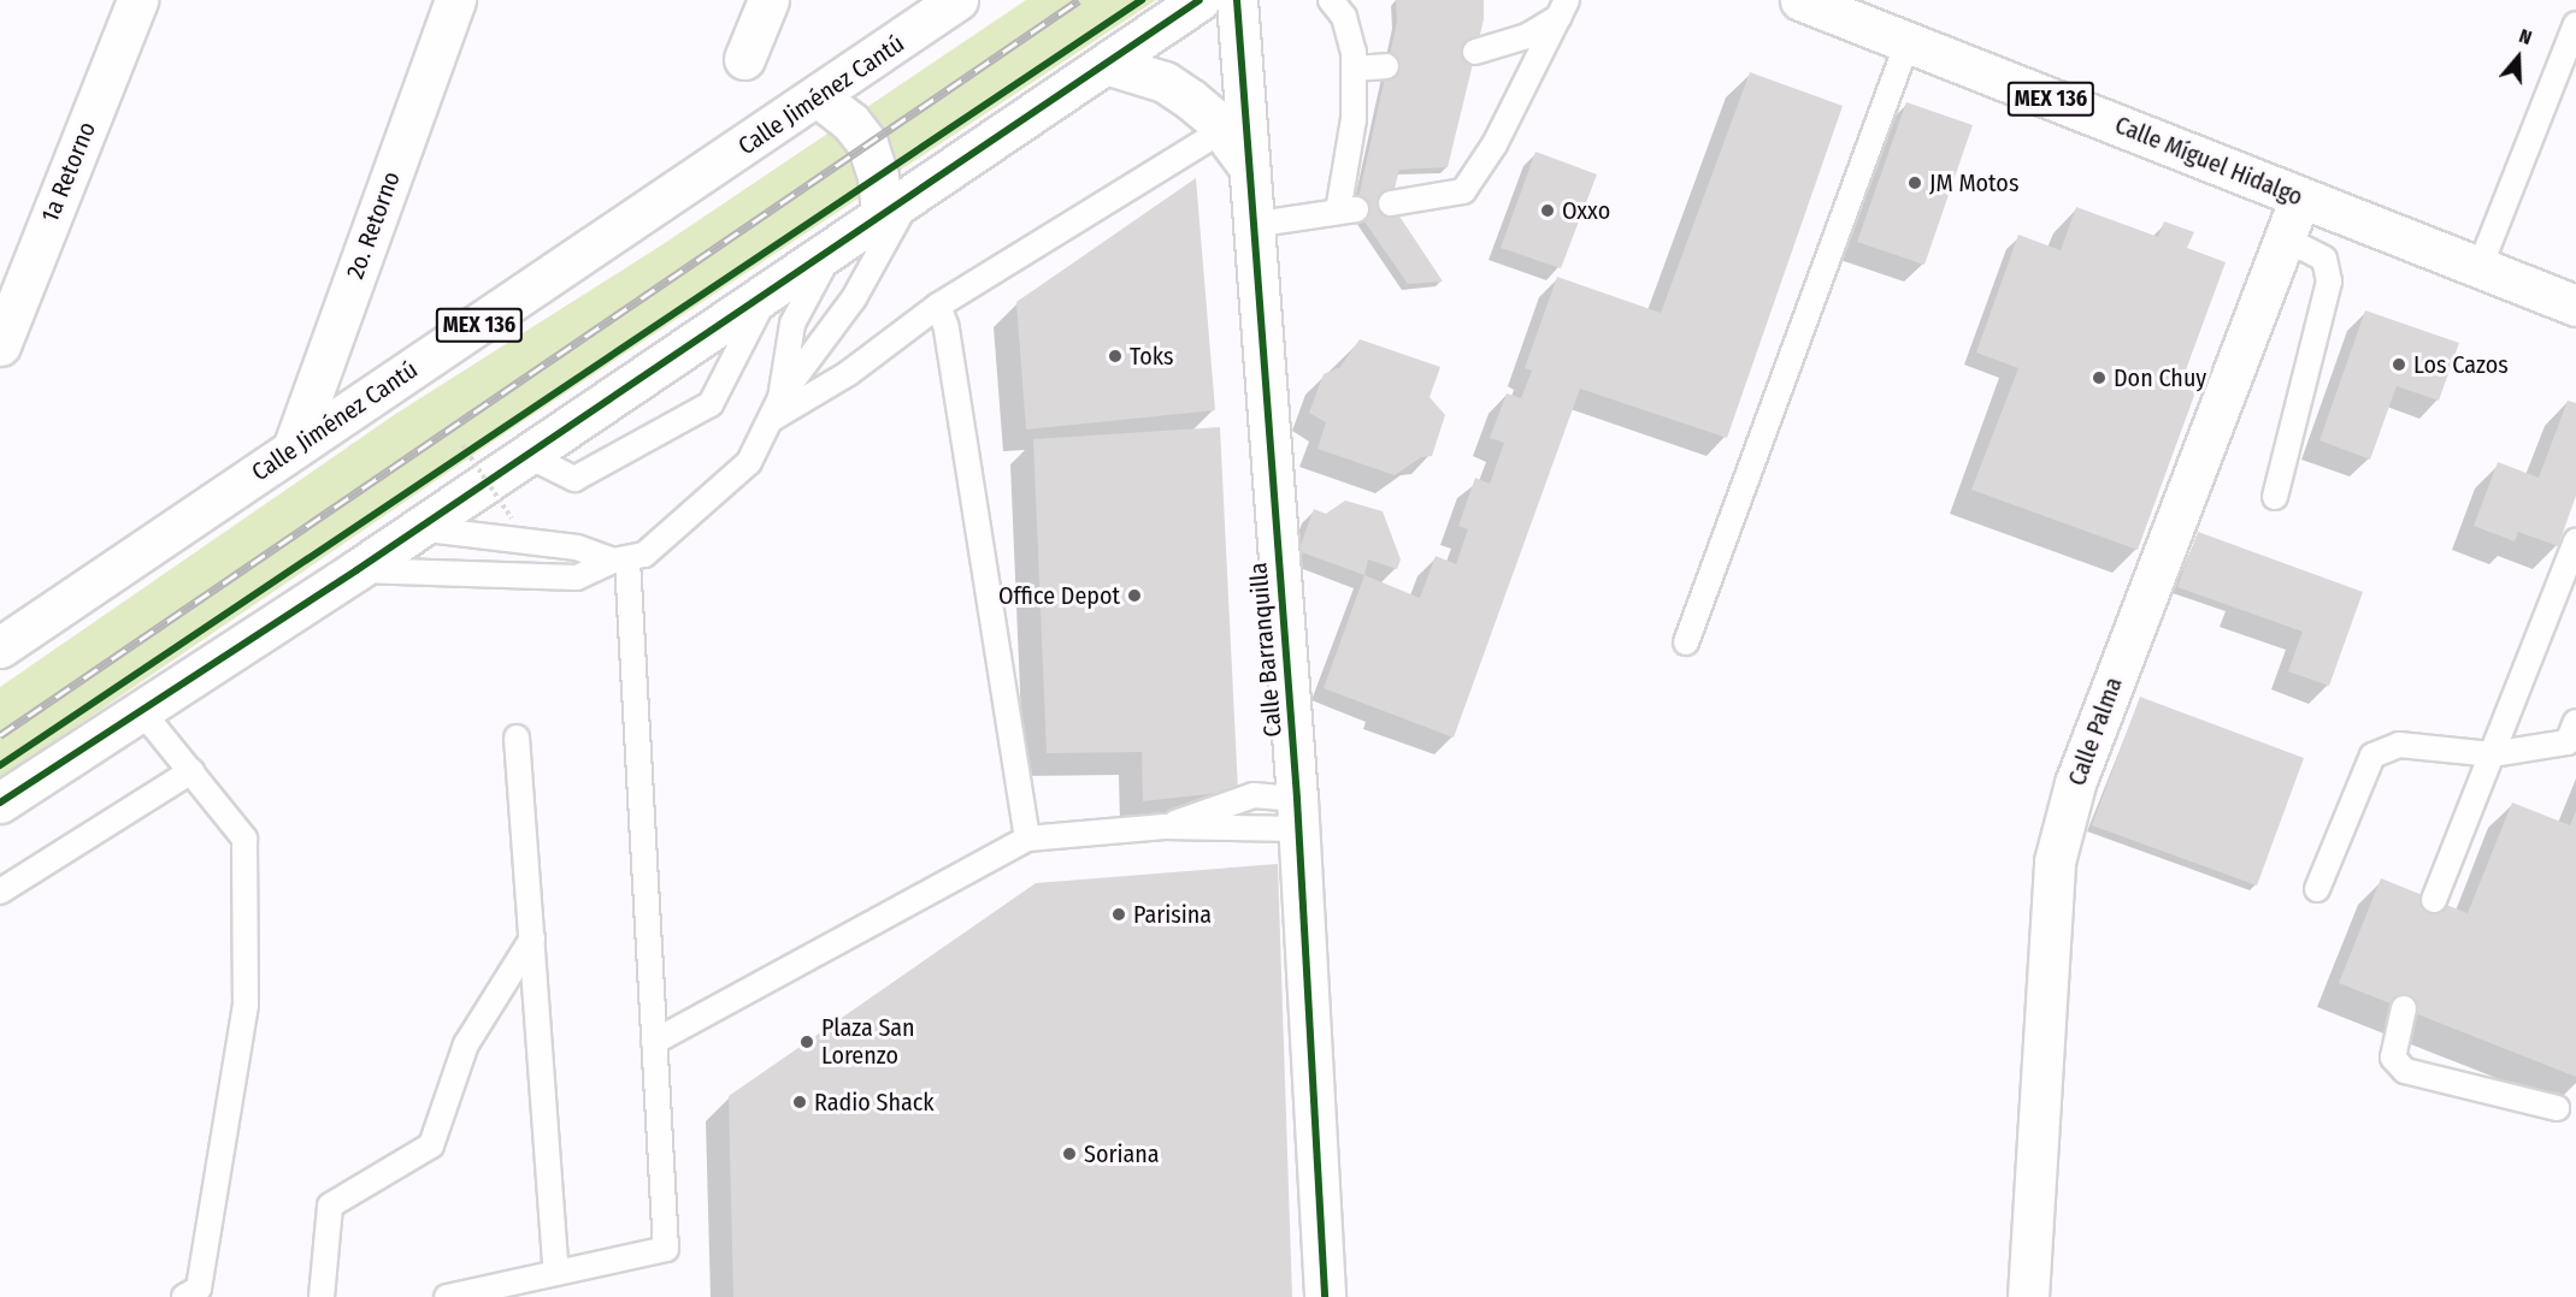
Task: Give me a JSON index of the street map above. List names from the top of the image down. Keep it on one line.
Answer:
{"streets":{"main road":["Calle Jiménez Cantú","MEX 136","Calle Míguel Hidalgo","1a Retorno","2o. Retorno","Calle Barranquilla","Calle Palma"]},"crossings":[["Calle Jiménez Cantú","2o. Retorno"],["Calle Míguel Hidalgo","Calle Palma"]],"places":["JM Motos","Oxxo","Toks","Los Cazos","Don Chuy","Office Depot","Parisina","Plaza San Lorenzo","Radio Shack","Soriana"],"north":"top"}
